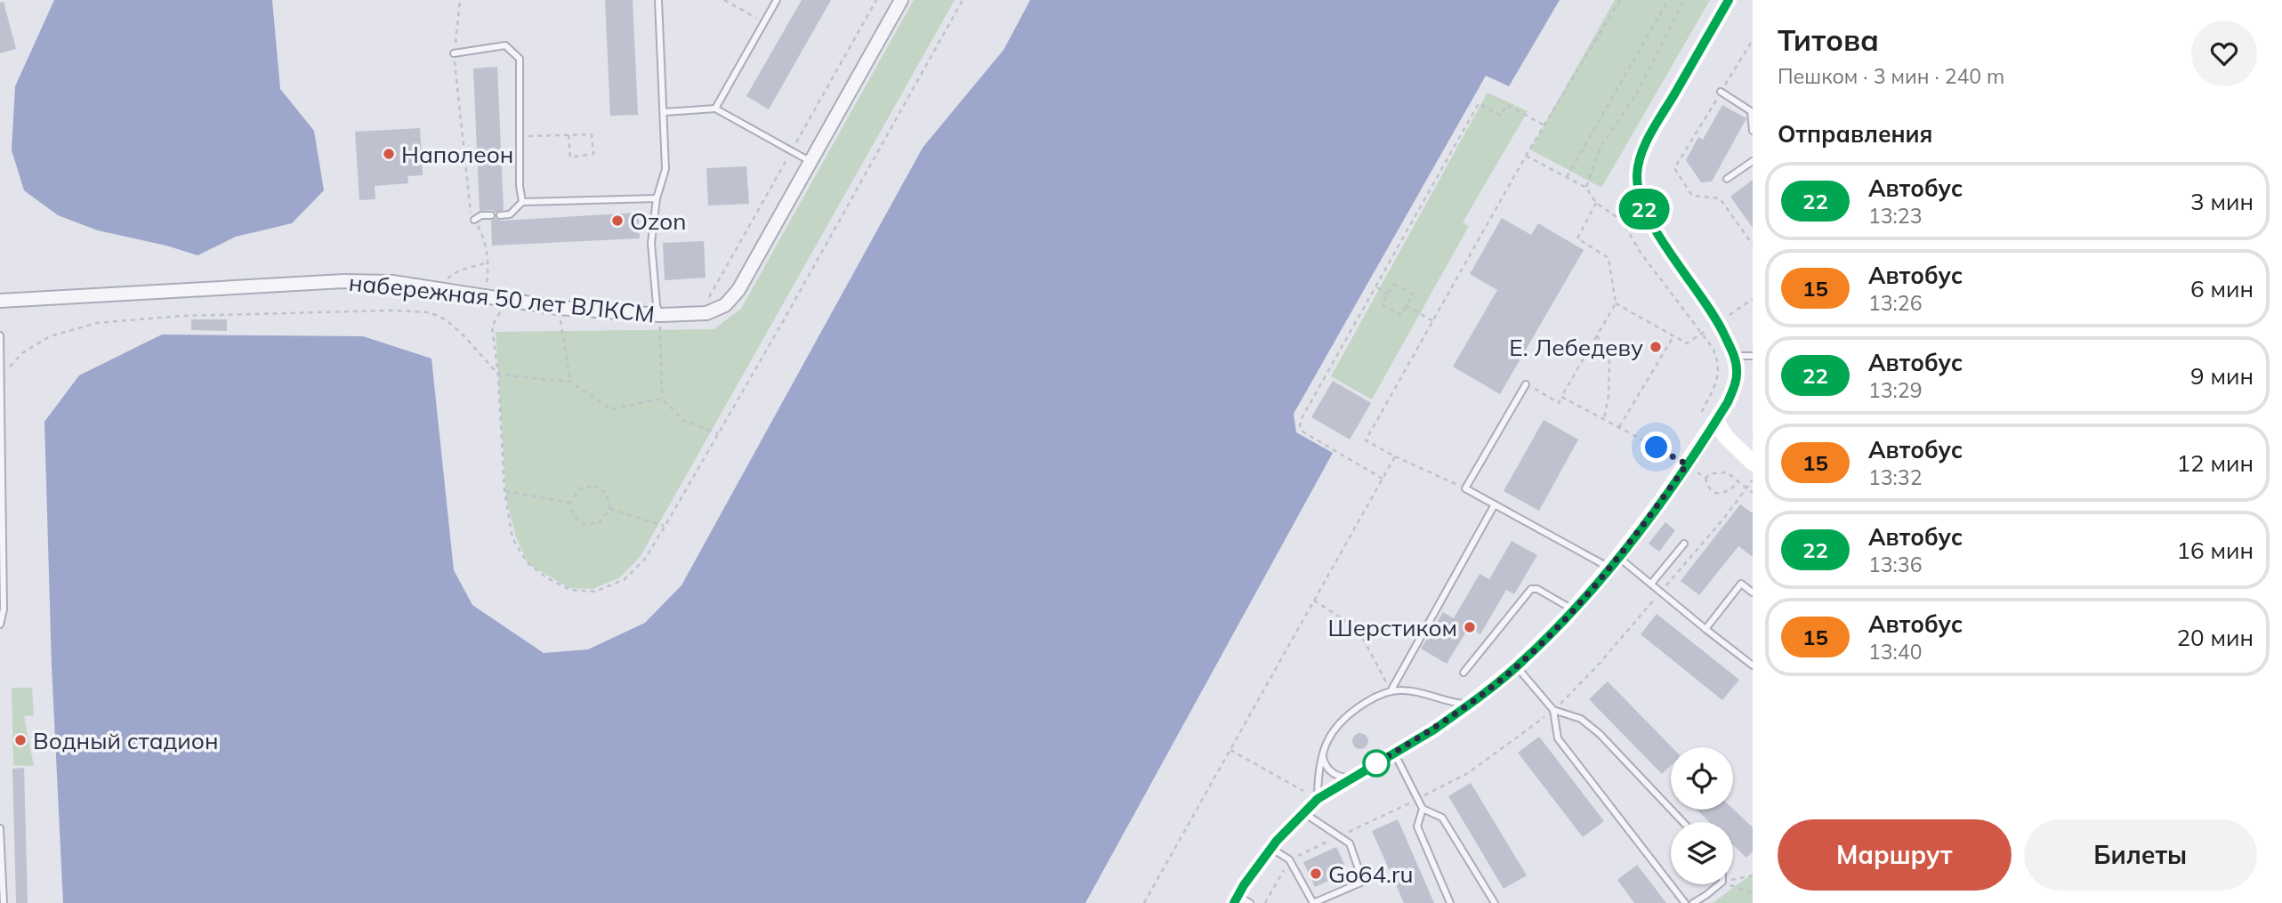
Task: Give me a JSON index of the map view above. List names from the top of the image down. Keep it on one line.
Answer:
{"streets":{"street":["набережная 50 лет ВЛКСМ"]},"places":["Наполеон","Ozon","Е. Лебедеву","Шерстиком","Водный стадион","Go64.ru"],"lines":["bus line 22"],"page":{"on_map":"22","heading":[["Титова","Пешком · 3 мин · 240 m"],"Отправления"],"list":[{"mark":"22","name":"Автобус","note":"13:23","value":"3 мин"},{"mark":"15","name":"Автобус","note":"13:26","value":"6 мин"},{"mark":"22","name":"Автобус","note":"13:29","value":"9 мин"},{"mark":"15","name":"Автобус","note":"13:32","value":"12 мин"},{"mark":"22","name":"Автобус","note":"13:36","value":"16 мин"},{"mark":"15","name":"Автобус","note":"13:40","value":"20 мин"}],"buttons":["Маршрут","Билеты"]}}
